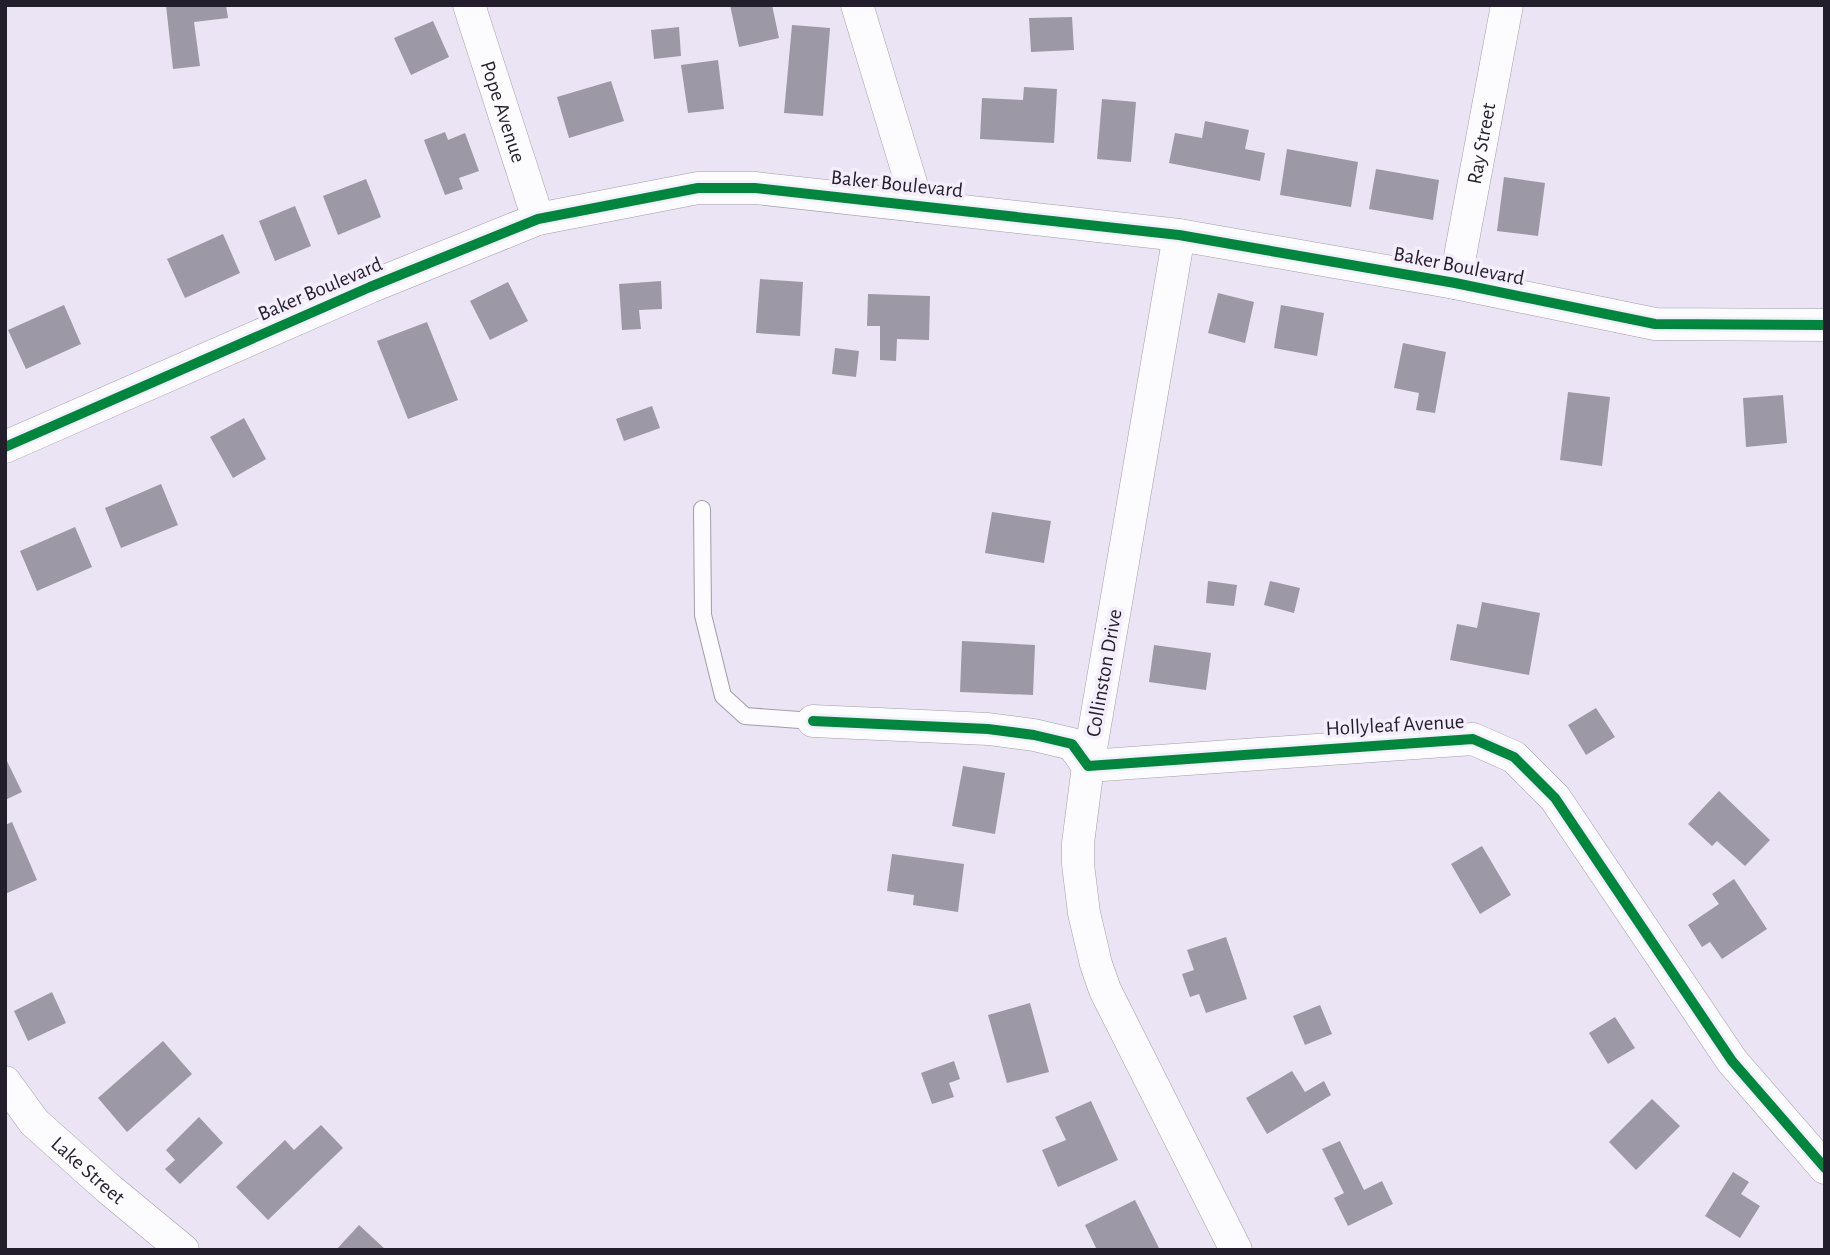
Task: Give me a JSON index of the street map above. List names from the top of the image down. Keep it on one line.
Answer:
{"streets":{"street":["Pope Avenue","Ray Street","Baker Boulevard","Collinston Drive","Hollyleaf Avenue","Lake Street"]},"crossings":[["Pope Avenue","Baker Boulevard"],["Ray Street","Baker Boulevard"],["Baker Boulevard","Collinston Drive"],["Collinston Drive","Hollyleaf Avenue"]]}
